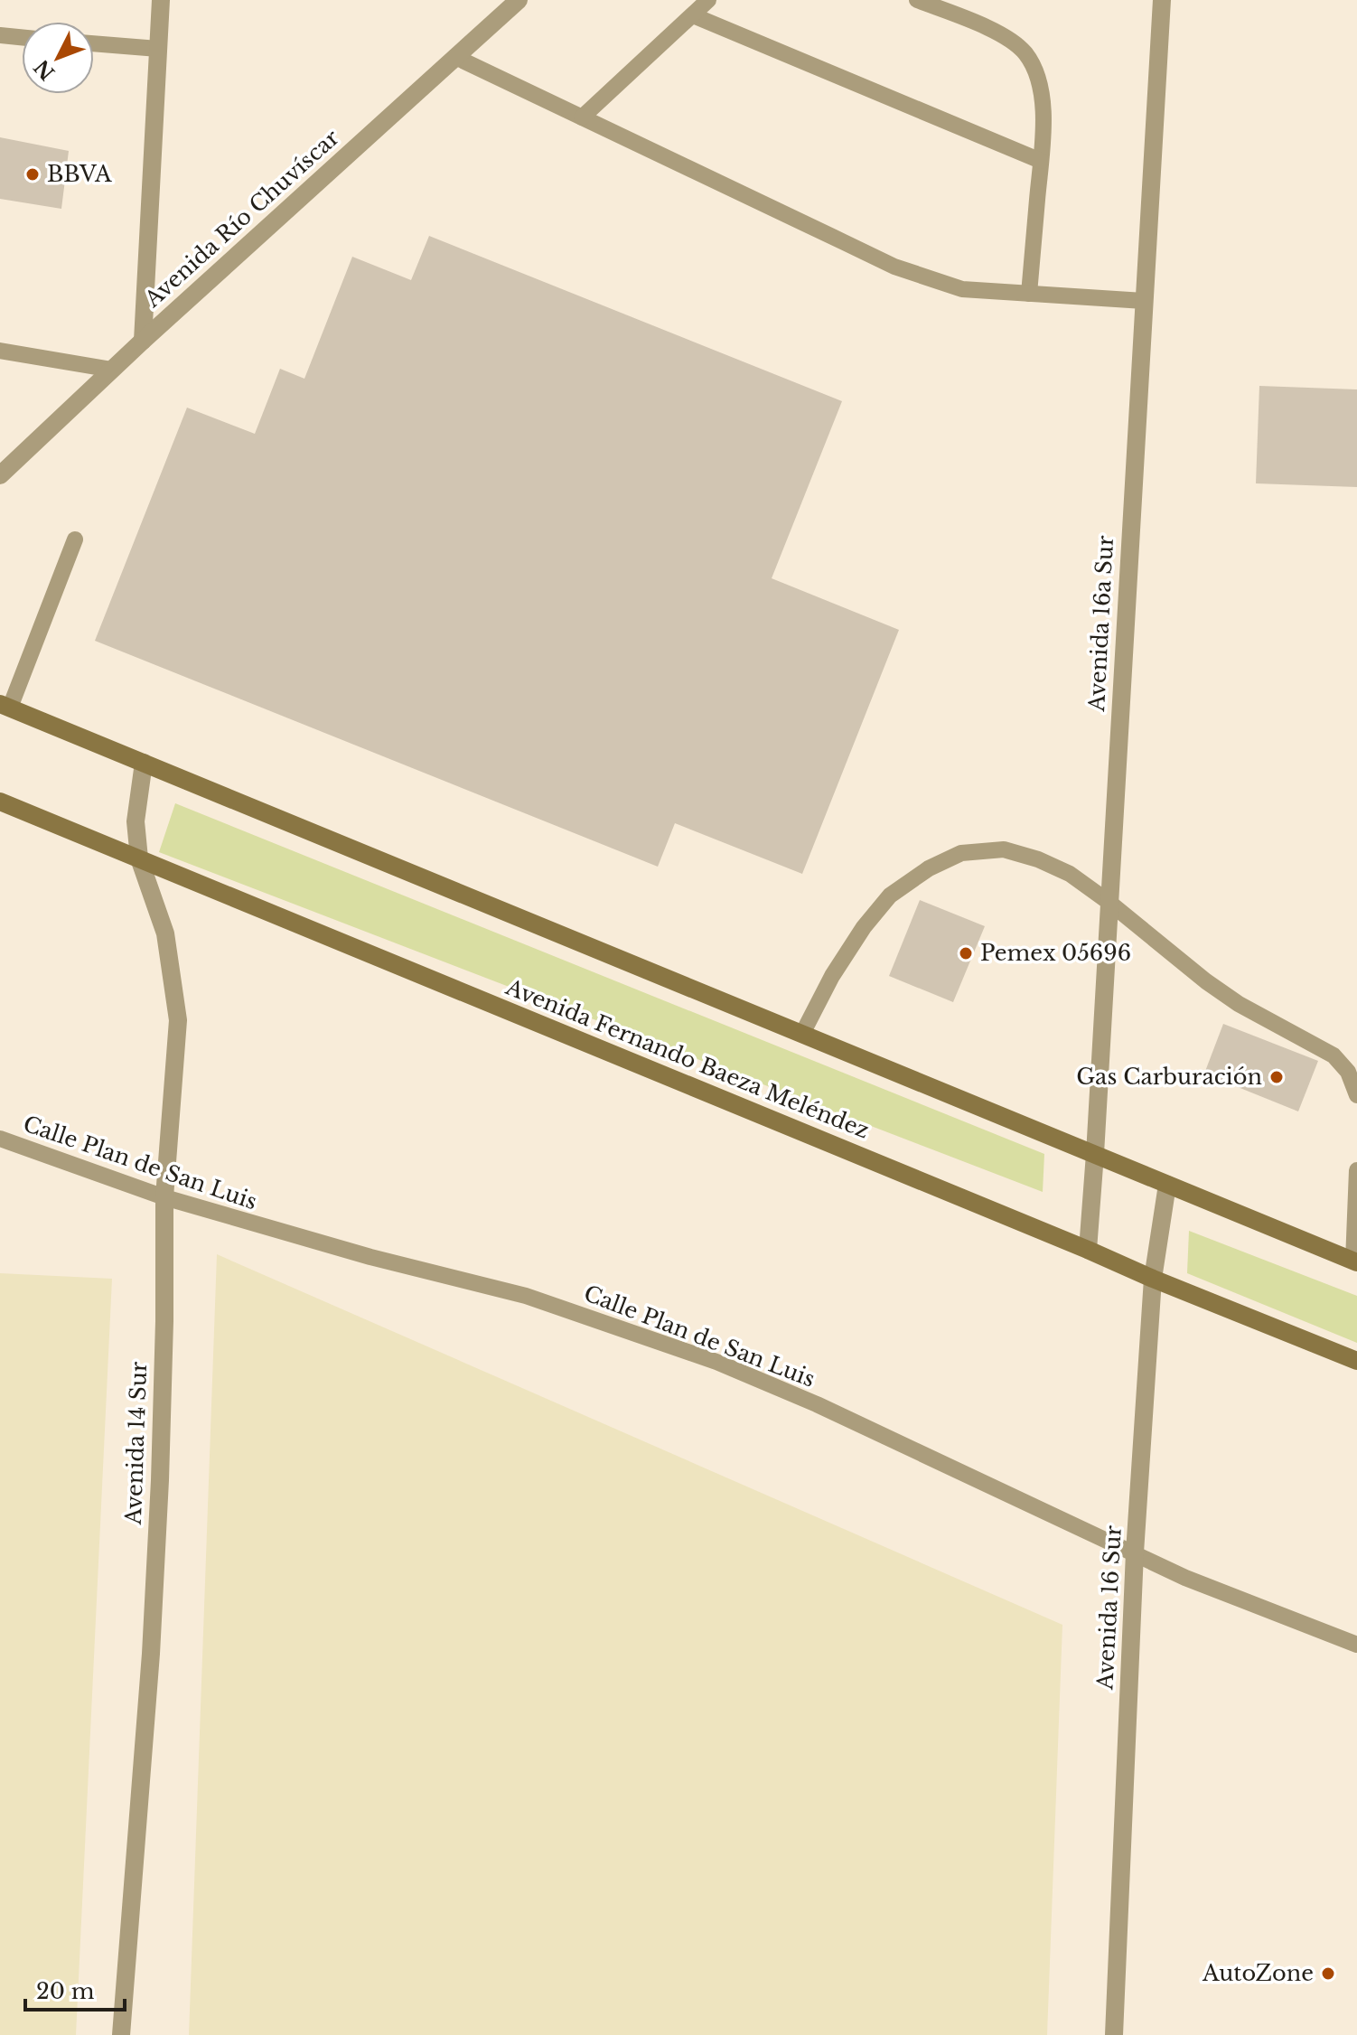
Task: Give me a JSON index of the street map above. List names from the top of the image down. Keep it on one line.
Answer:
{"streets":{"main road":["Avenida Fernando Baeza Meléndez"],"street":["Avenida Río Chuvíscar","Avenida 16a Sur","Avenida 14 Sur","Avenida 16 Sur"],"lane":["Calle Plan de San Luis"]},"crossings":[["Avenida 16a Sur","Avenida Fernando Baeza Meléndez"],["Avenida Fernando Baeza Meléndez","Avenida 14 Sur"],["Avenida Fernando Baeza Meléndez","Avenida 16 Sur"],["Calle Plan de San Luis","Avenida 14 Sur"],["Calle Plan de San Luis","Avenida 16 Sur"]],"places":["BBVA","Pemex 05696","Gas Carburación","AutoZone"],"scale_bar":"20 m","north":"bottom left"}
